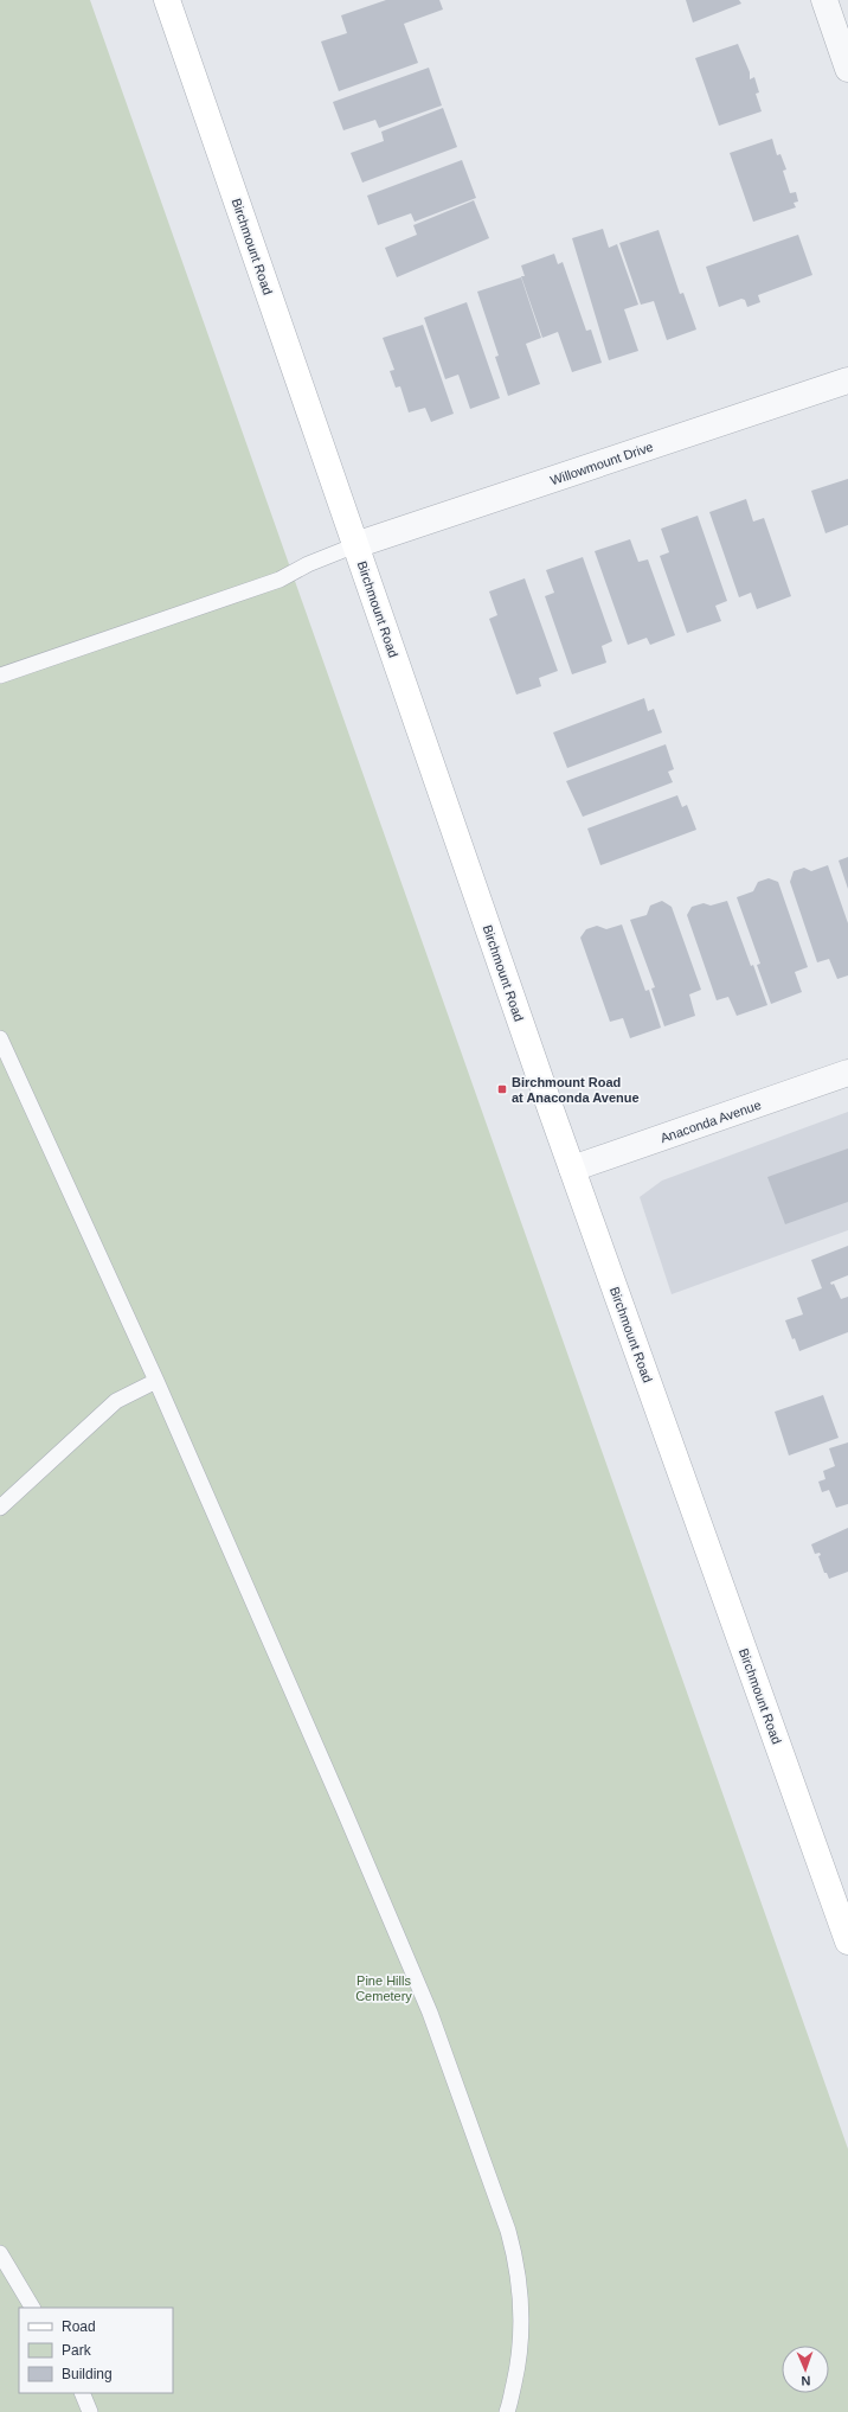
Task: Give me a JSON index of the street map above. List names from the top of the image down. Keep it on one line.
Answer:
{"streets":{"main road":["Birchmount Road"],"street":["Willowmount Drive","Anaconda Avenue"]},"crossings":[["Birchmount Road","Willowmount Drive"],["Birchmount Road","Anaconda Avenue"]],"parks":["Pine Hills Cemetery"],"places":{"transit":["Birchmount Road at Anaconda Avenue"]},"legend":["Road","Park","Building"],"north":"bottom"}
